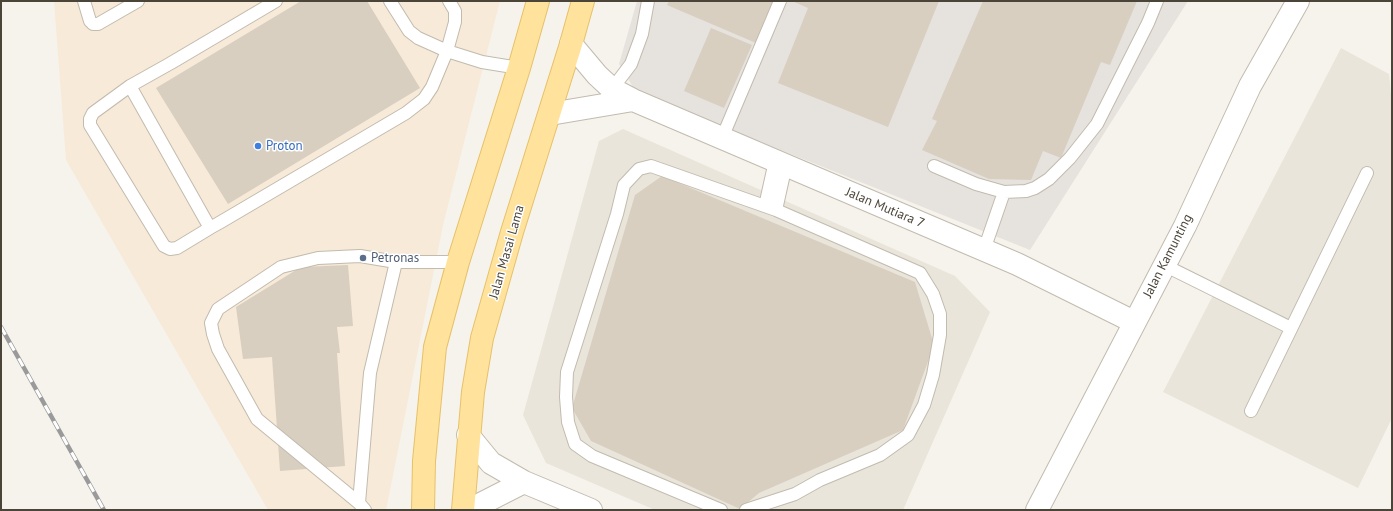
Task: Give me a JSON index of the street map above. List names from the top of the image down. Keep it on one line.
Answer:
{"streets":{"main road":["Jalan Masai Lama"],"street":["Jalan Mutiara 7","Jalan Kamunting"]},"crossings":[["Jalan Mutiara 7","Jalan Masai Lama"],["Jalan Mutiara 7","Jalan Kamunting"]],"places":["Proton","Petronas"]}
